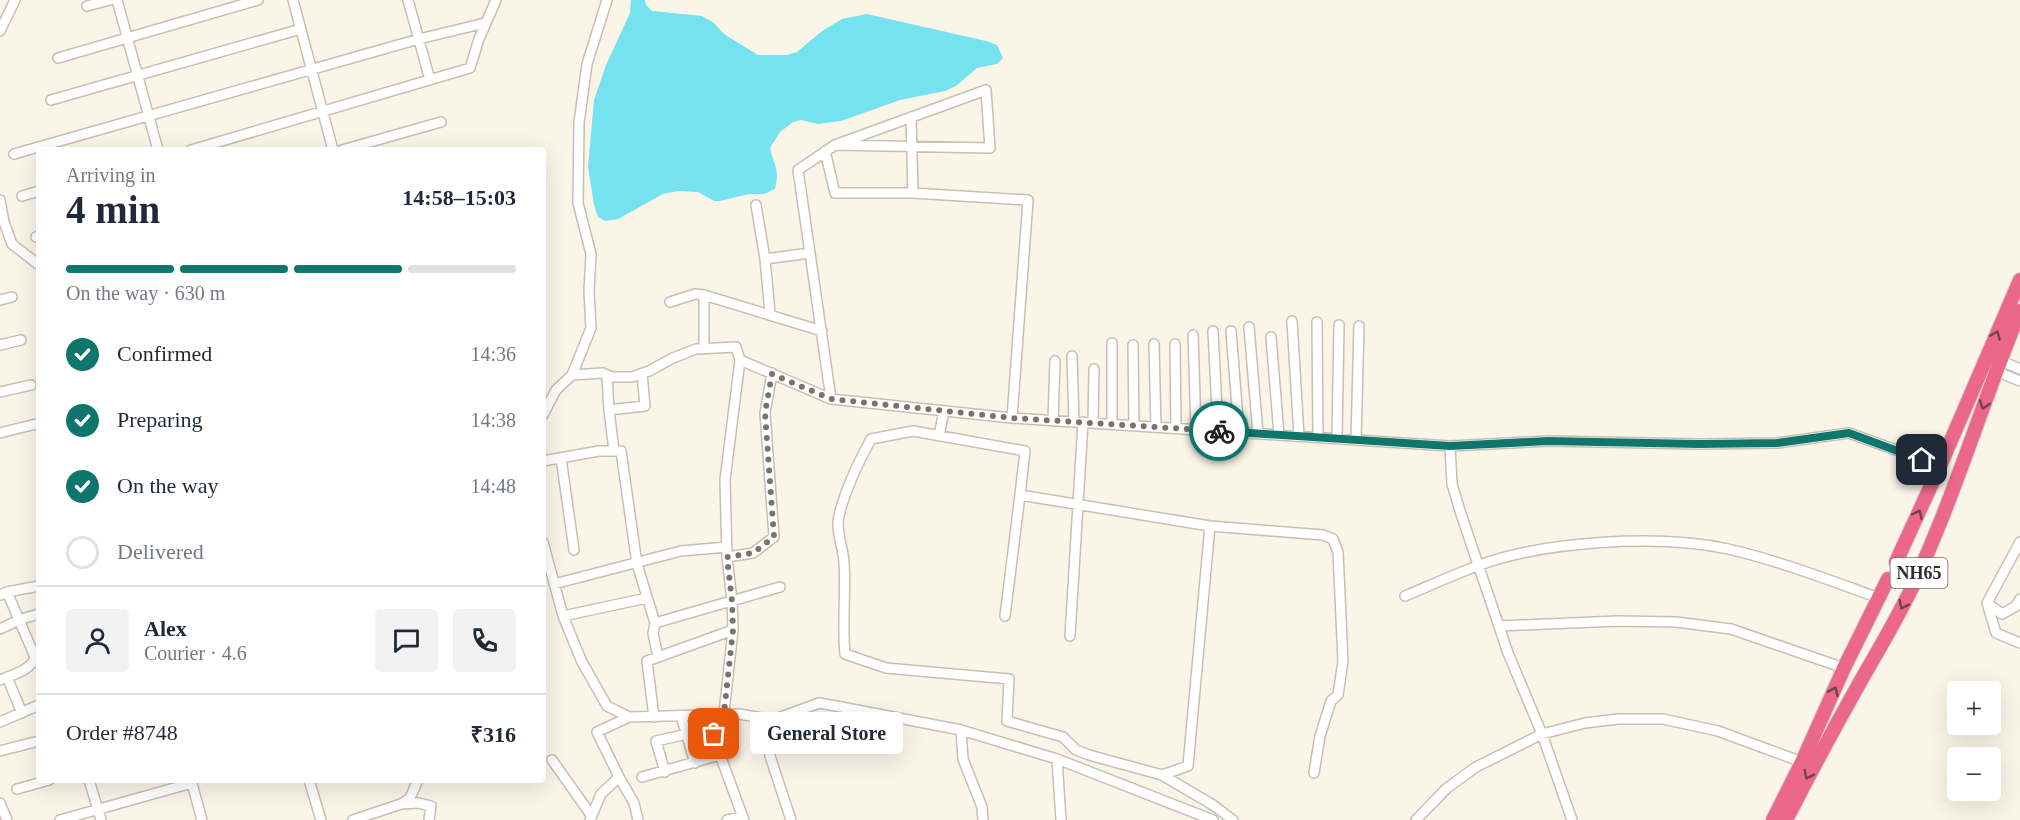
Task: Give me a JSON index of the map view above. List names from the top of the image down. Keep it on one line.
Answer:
{"streets":{"highway":["NH65"]},"places":["General Store"],"page":{"heading":["4 min","Arriving in","14:58–15:03"],"panel":["Alex","Courier · 4.6","Order #8748","₹316"],"bar":"On the way · 630 m","list":[["Confirmed","14:36"],["Preparing","14:38"],["On the way","14:48"],"Delivered"],"map_buttons":["+","−"],"bubble":"General Store"}}
